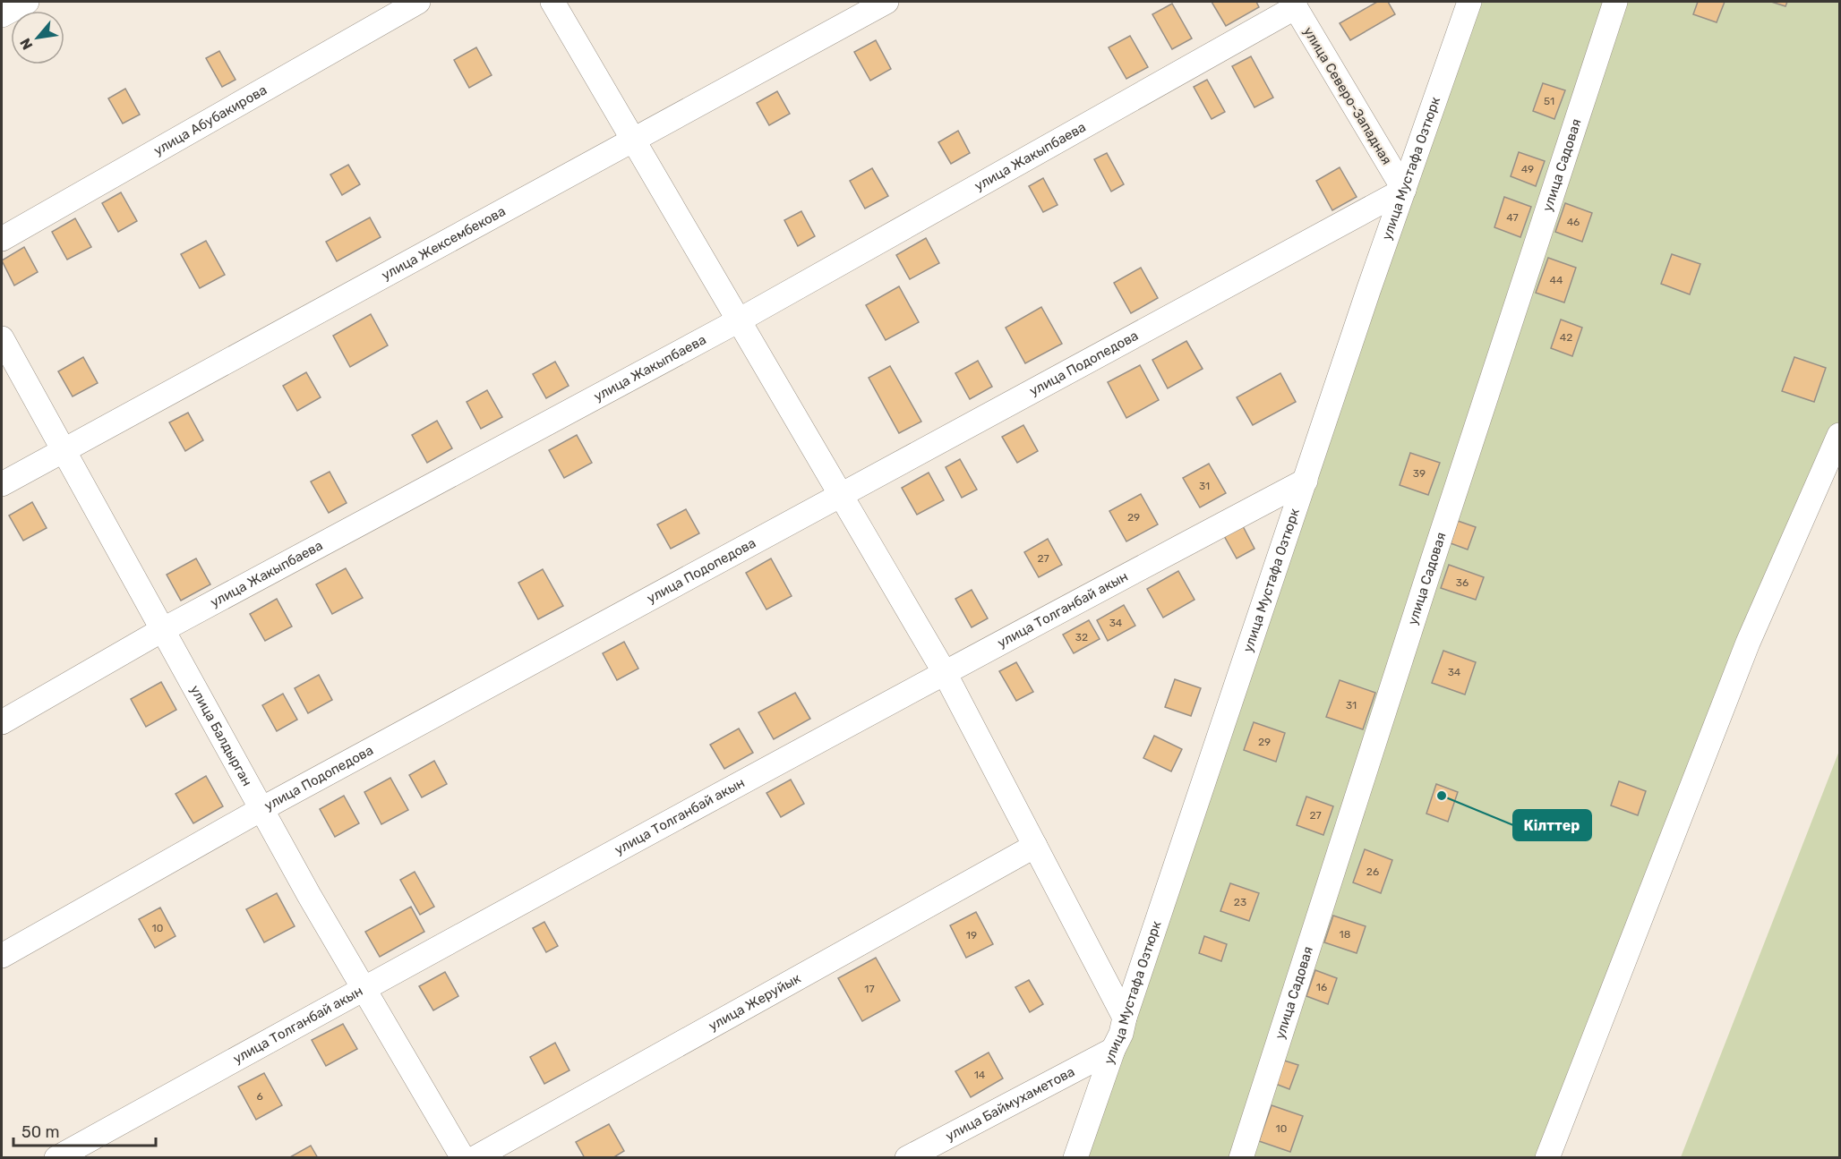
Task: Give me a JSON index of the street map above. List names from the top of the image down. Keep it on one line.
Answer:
{"streets":{"street":["улица Северо-Западная","улица Абубакирова","улица Жакыпбаева","улица Садовая","улица Мустафа Озтюрк","улица Жексембекова","улица Подопедова","улица Толганбай акын","улица Балдырган","улица Жеруйык","улица Баймухаметова"]},"crossings":[["улица Северо-Западная","улица Жакыпбаева"],["улица Северо-Западная","улица Мустафа Озтюрк"],["улица Северо-Западная","улица Подопедова"],["улица Жакыпбаева","улица Балдырган"],["улица Мустафа Озтюрк","улица Подопедова"],["улица Мустафа Озтюрк","улица Толганбай акын"],["улица Мустафа Озтюрк","улица Баймухаметова"],["улица Жексембекова","улица Балдырган"],["улица Подопедова","улица Балдырган"],["улица Толганбай акын","улица Балдырган"]],"places":["Кілттер"],"house_numbers":["51","49","47","46","44","42","39","31","29","27","36","34","32","34","31","29","27","26","23","10","18","19","16","17","14","6","10"],"scale_bar":"50 m","north":"bottom left"}
